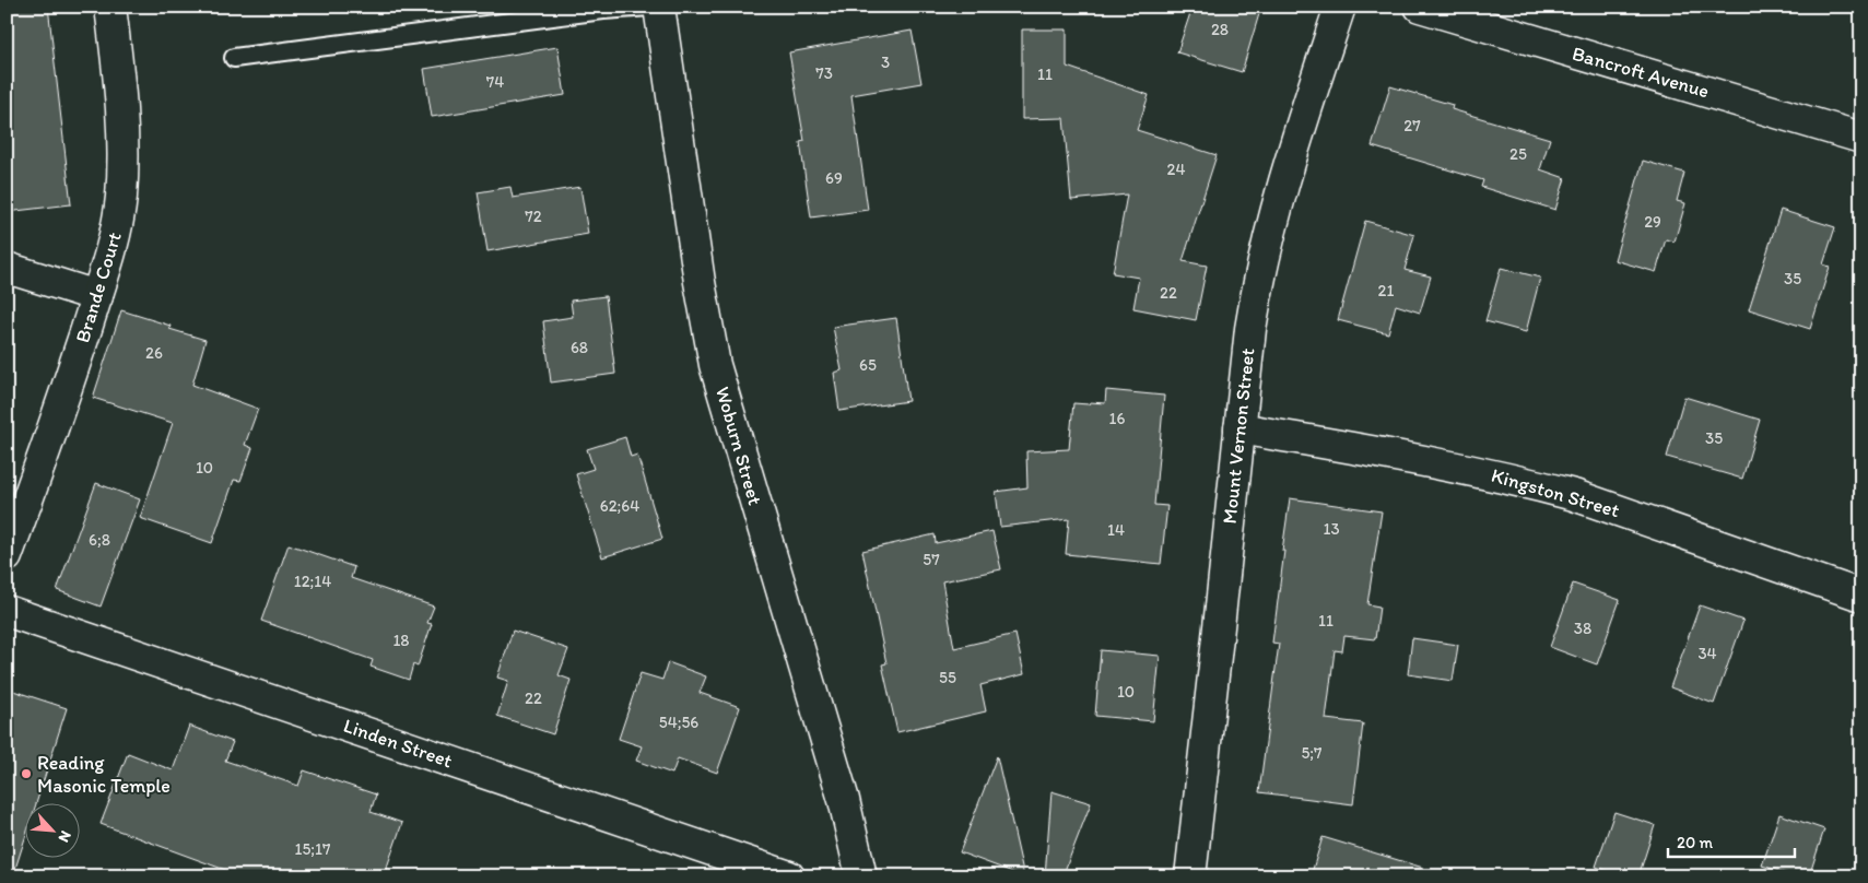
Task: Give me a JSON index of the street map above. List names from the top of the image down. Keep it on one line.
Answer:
{"streets":{"street":["Bancroft Avenue","Brande Court","Mount Vernon Street","Woburn Street","Kingston Street","Linden Street"]},"crossings":[["Mount Vernon Street","Kingston Street"]],"places":["Reading Masonic Temple"],"house_numbers":["28","3","73","11","74","27","25","24","69","72","29","35","21","22","68","26","65","16","35","10","62;64","13","14","6;8","57","12;14","11","38","18","34","55","10","22","54;56","5;7","15;17"],"scale_bar":"20 m","north":"bottom right"}
